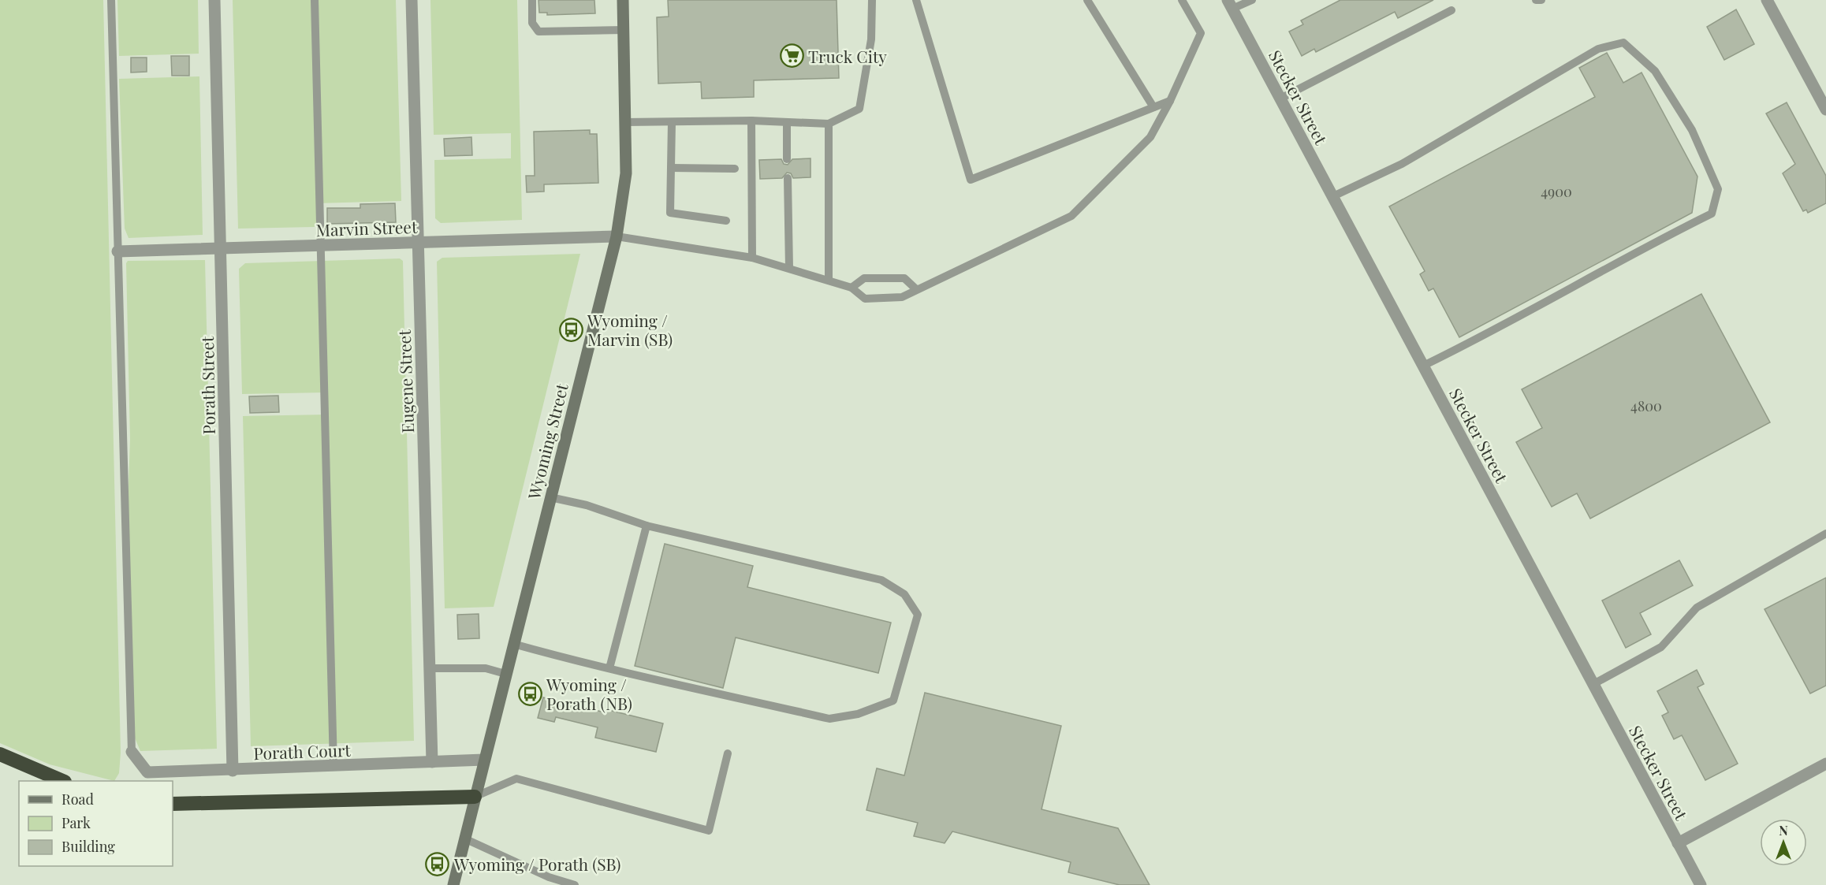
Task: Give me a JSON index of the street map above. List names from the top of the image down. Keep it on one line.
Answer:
{"streets":{"main road":["Wyoming Street"],"street":["Stecker Street","Marvin Street","Eugene Street","Porath Street","Porath Court"]},"crossings":[["Marvin Street","Eugene Street"],["Marvin Street","Porath Street"],["Marvin Street","Wyoming Street"],["Eugene Street","Porath Court"],["Porath Street","Porath Court"],["Wyoming Street","Porath Court"]],"places":{"supermarket":["Truck City"],"bus stop":["Wyoming / Marvin (SB)","Wyoming / Porath (NB)","Wyoming / Porath (SB)"]},"house_numbers":["4900","4800"],"legend":["Road","Park","Building"],"north":"top"}
